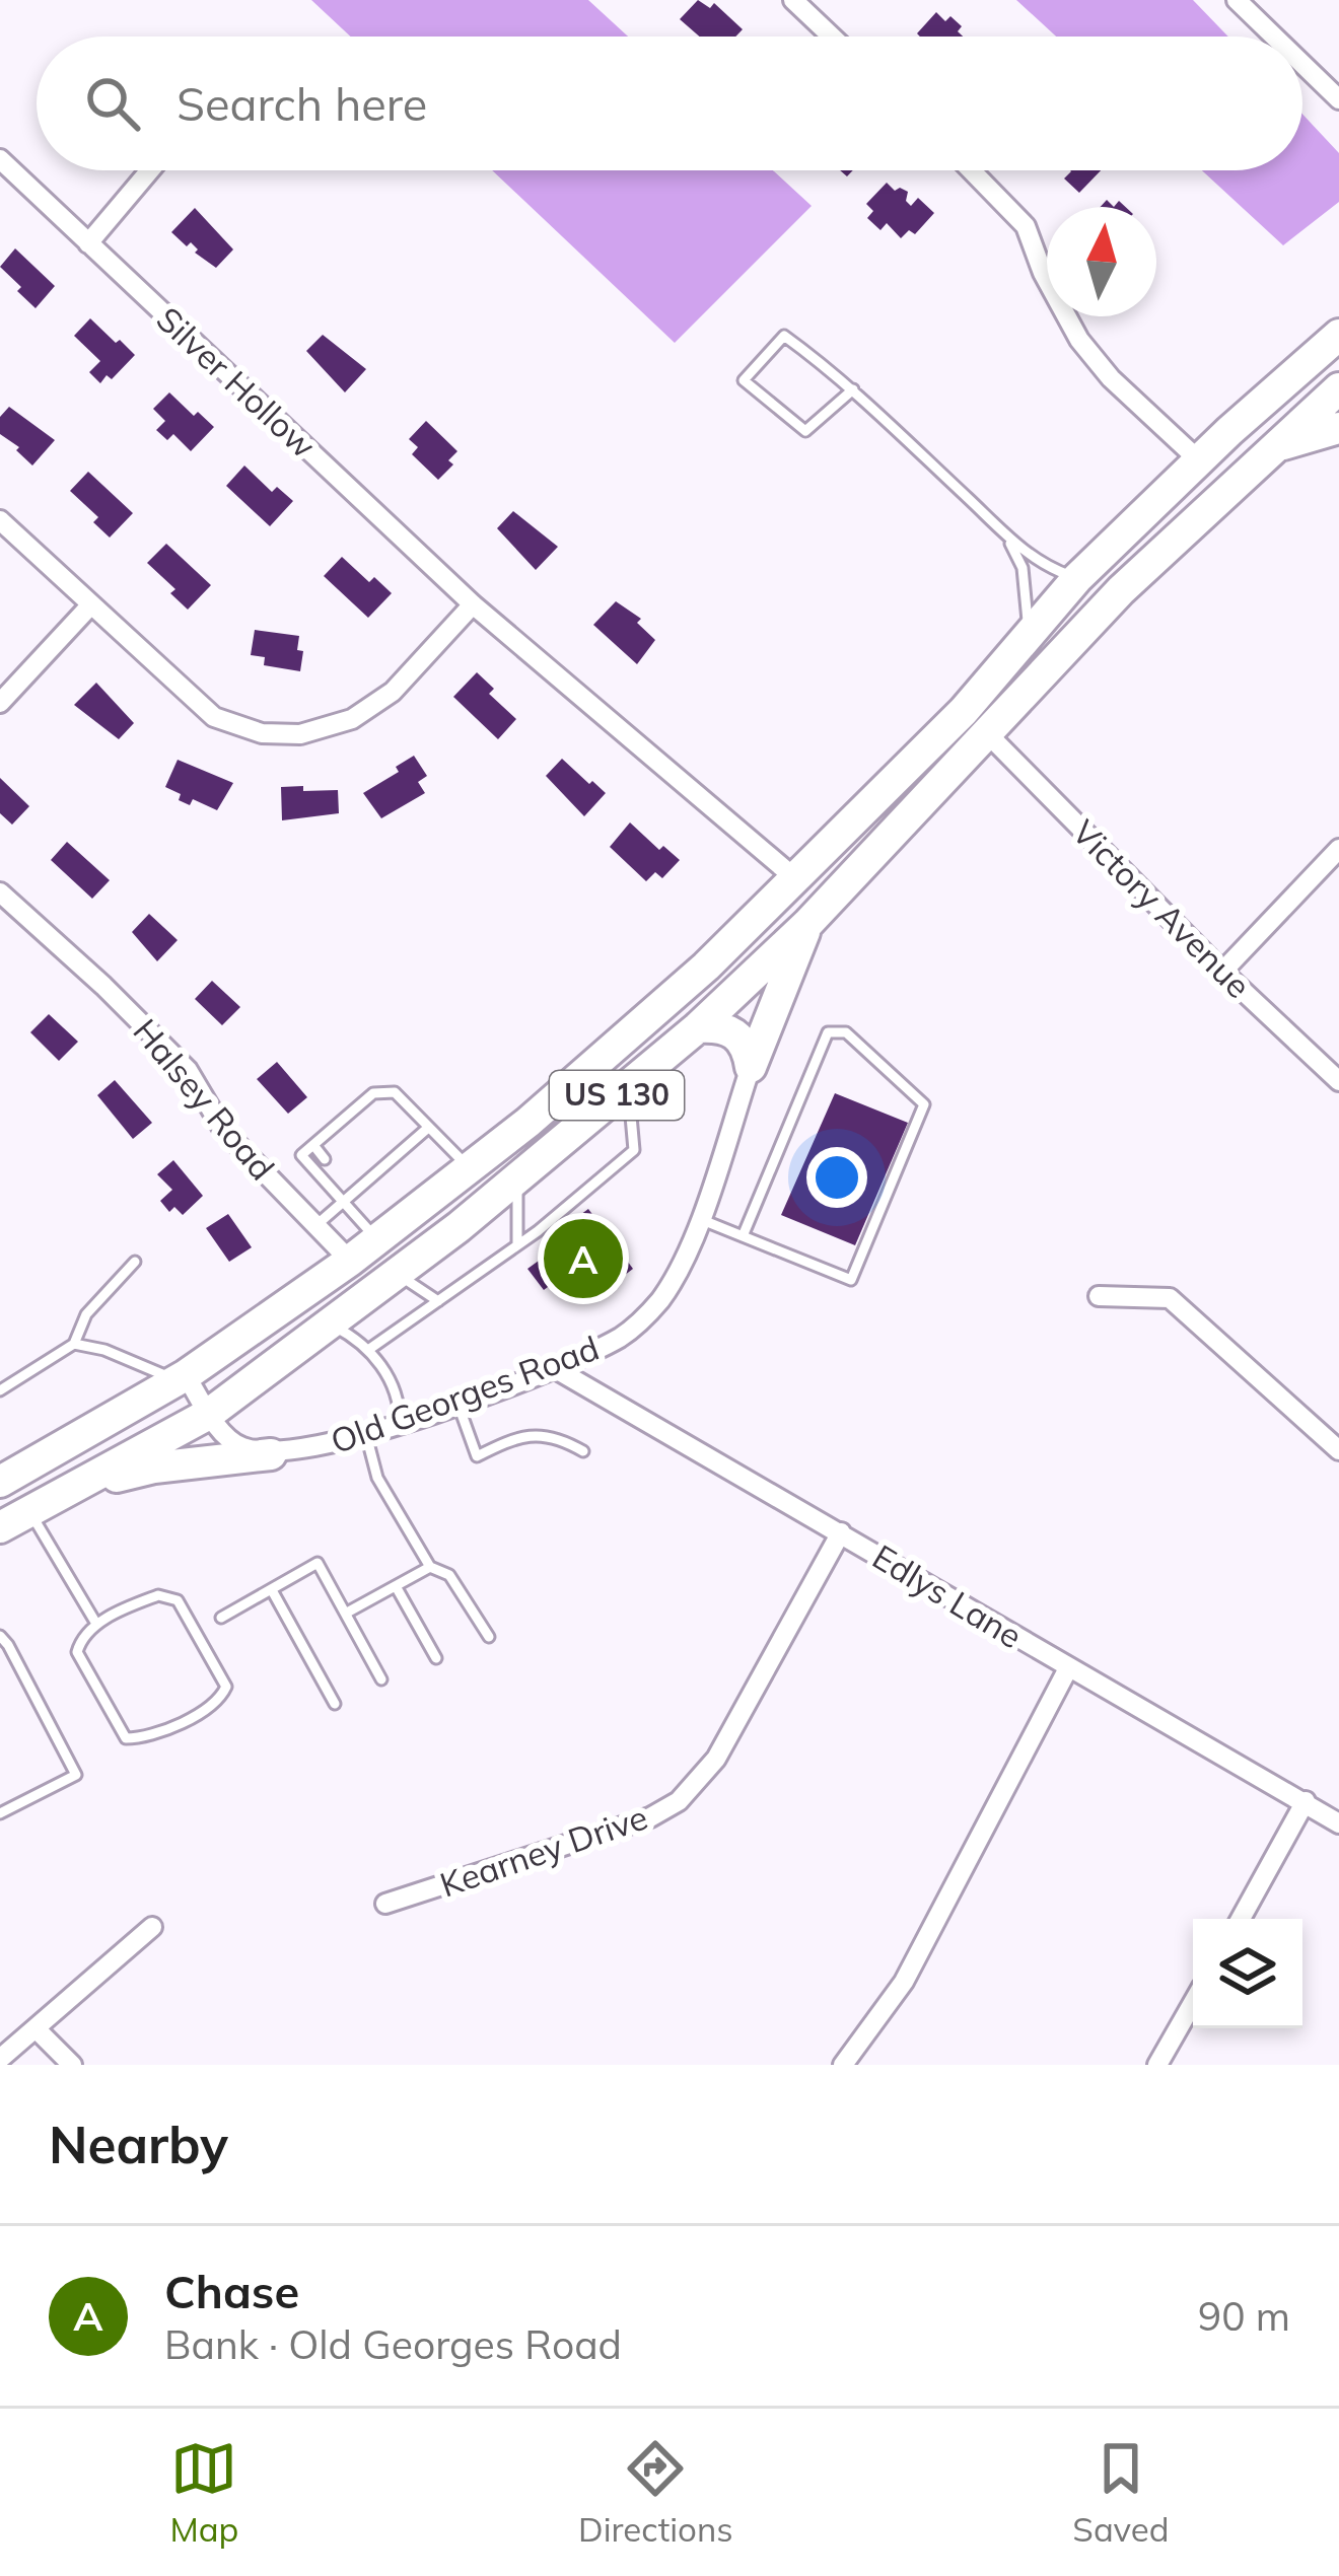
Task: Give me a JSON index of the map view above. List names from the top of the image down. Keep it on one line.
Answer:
{"streets":{"highway":["US 130"],"street":["Silver Hollow","Victory Avenue","Halsey Road","Old Georges Road","Edlys Lane","Kearney Drive"]},"crossings":[["Silver Hollow","US 130"],["Victory Avenue","US 130"],["US 130","Halsey Road"],["Old Georges Road","Edlys Lane"],["Edlys Lane","Kearney Drive"]],"north":"top","page":{"search":"Search here","pins":"A","heading":"Nearby","list":[{"mark":"A","name":"Chase","note":"Bank · Old Georges Road","value":"90 m"}],"nav":["Map","Directions","Saved"]}}
